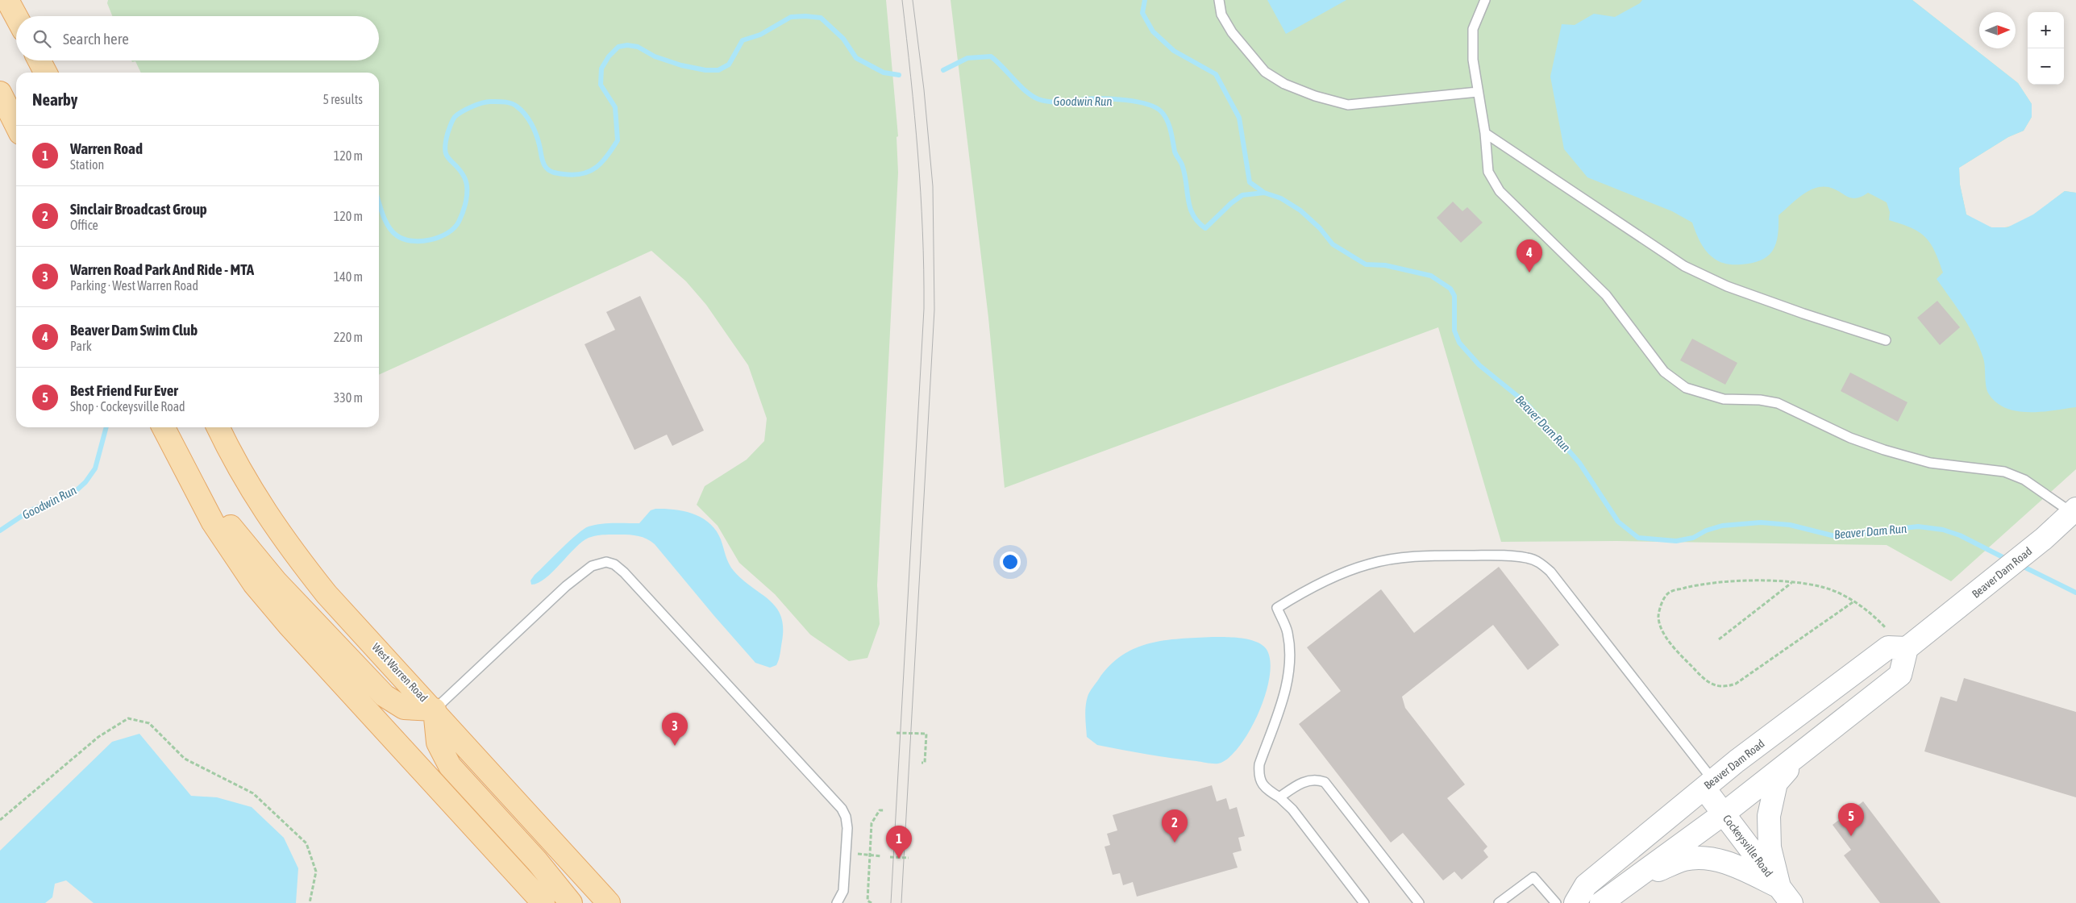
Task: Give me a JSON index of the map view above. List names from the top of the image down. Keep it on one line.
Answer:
{"streets":{"main road":["Beaver Dam Road","West Warren Road","Cockeysville Road"]},"crossings":[["Beaver Dam Road","Cockeysville Road"]],"water":["Goodwin Run","Beaver Dam Run"],"north":"right","page":{"map_buttons":["+","−"],"search":"Search here","heading":["Nearby","5 results"],"list":[{"mark":"1","name":"Warren Road","note":"Station","value":"120 m"},{"mark":"2","name":"Sinclair Broadcast Group","note":"Office","value":"120 m"},{"mark":"3","name":"Warren Road Park And Ride - MTA","note":"Parking · West Warren Road","value":"140 m"},{"mark":"4","name":"Beaver Dam Swim Club","note":"Park","value":"220 m"},{"mark":"5","name":"Best Friend Fur Ever","note":"Shop · Cockeysville Road","value":"330 m"}],"pins":["4","3","5","2","1"]}}
